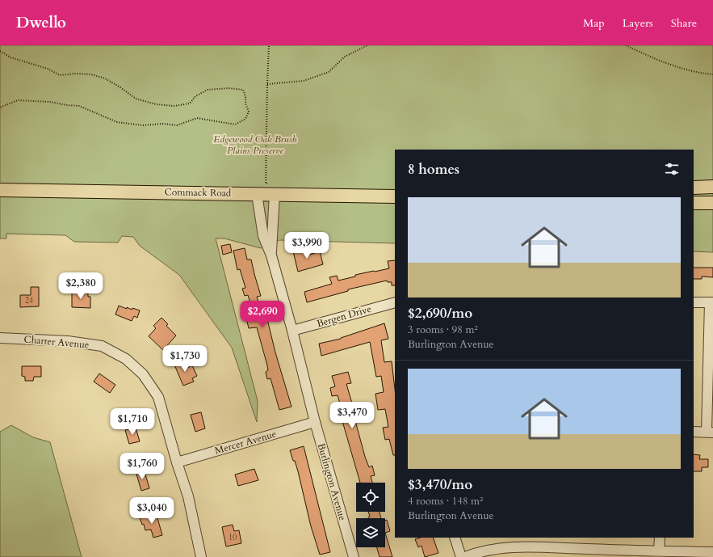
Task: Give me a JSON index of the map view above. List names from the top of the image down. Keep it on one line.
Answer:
{"streets":{"main road":["Commack Road"],"street":["Bergen Drive","Charter Avenue","Mercer Avenue","Burlington Avenue"]},"crossings":[["Commack Road","Burlington Avenue"],["Bergen Drive","Burlington Avenue"],["Charter Avenue","Mercer Avenue"],["Mercer Avenue","Burlington Avenue"]],"parks":["Edgewood Oak Brush Plains Preserve"],"house_numbers":["24","10"],"page":{"header":"Dwello","nav":["Map","Layers","Share"],"heading":"8 homes","list":[{"name":"$2,690/mo","note":"3 rooms · 98 m² · Burlington Avenue"},{"name":"$3,470/mo","note":"4 rooms · 148 m² · Burlington Avenue"}],"price":["$3,990","$2,380","$2,690","$1,730","$3,470","$1,710","$1,760","$3,040"]}}
